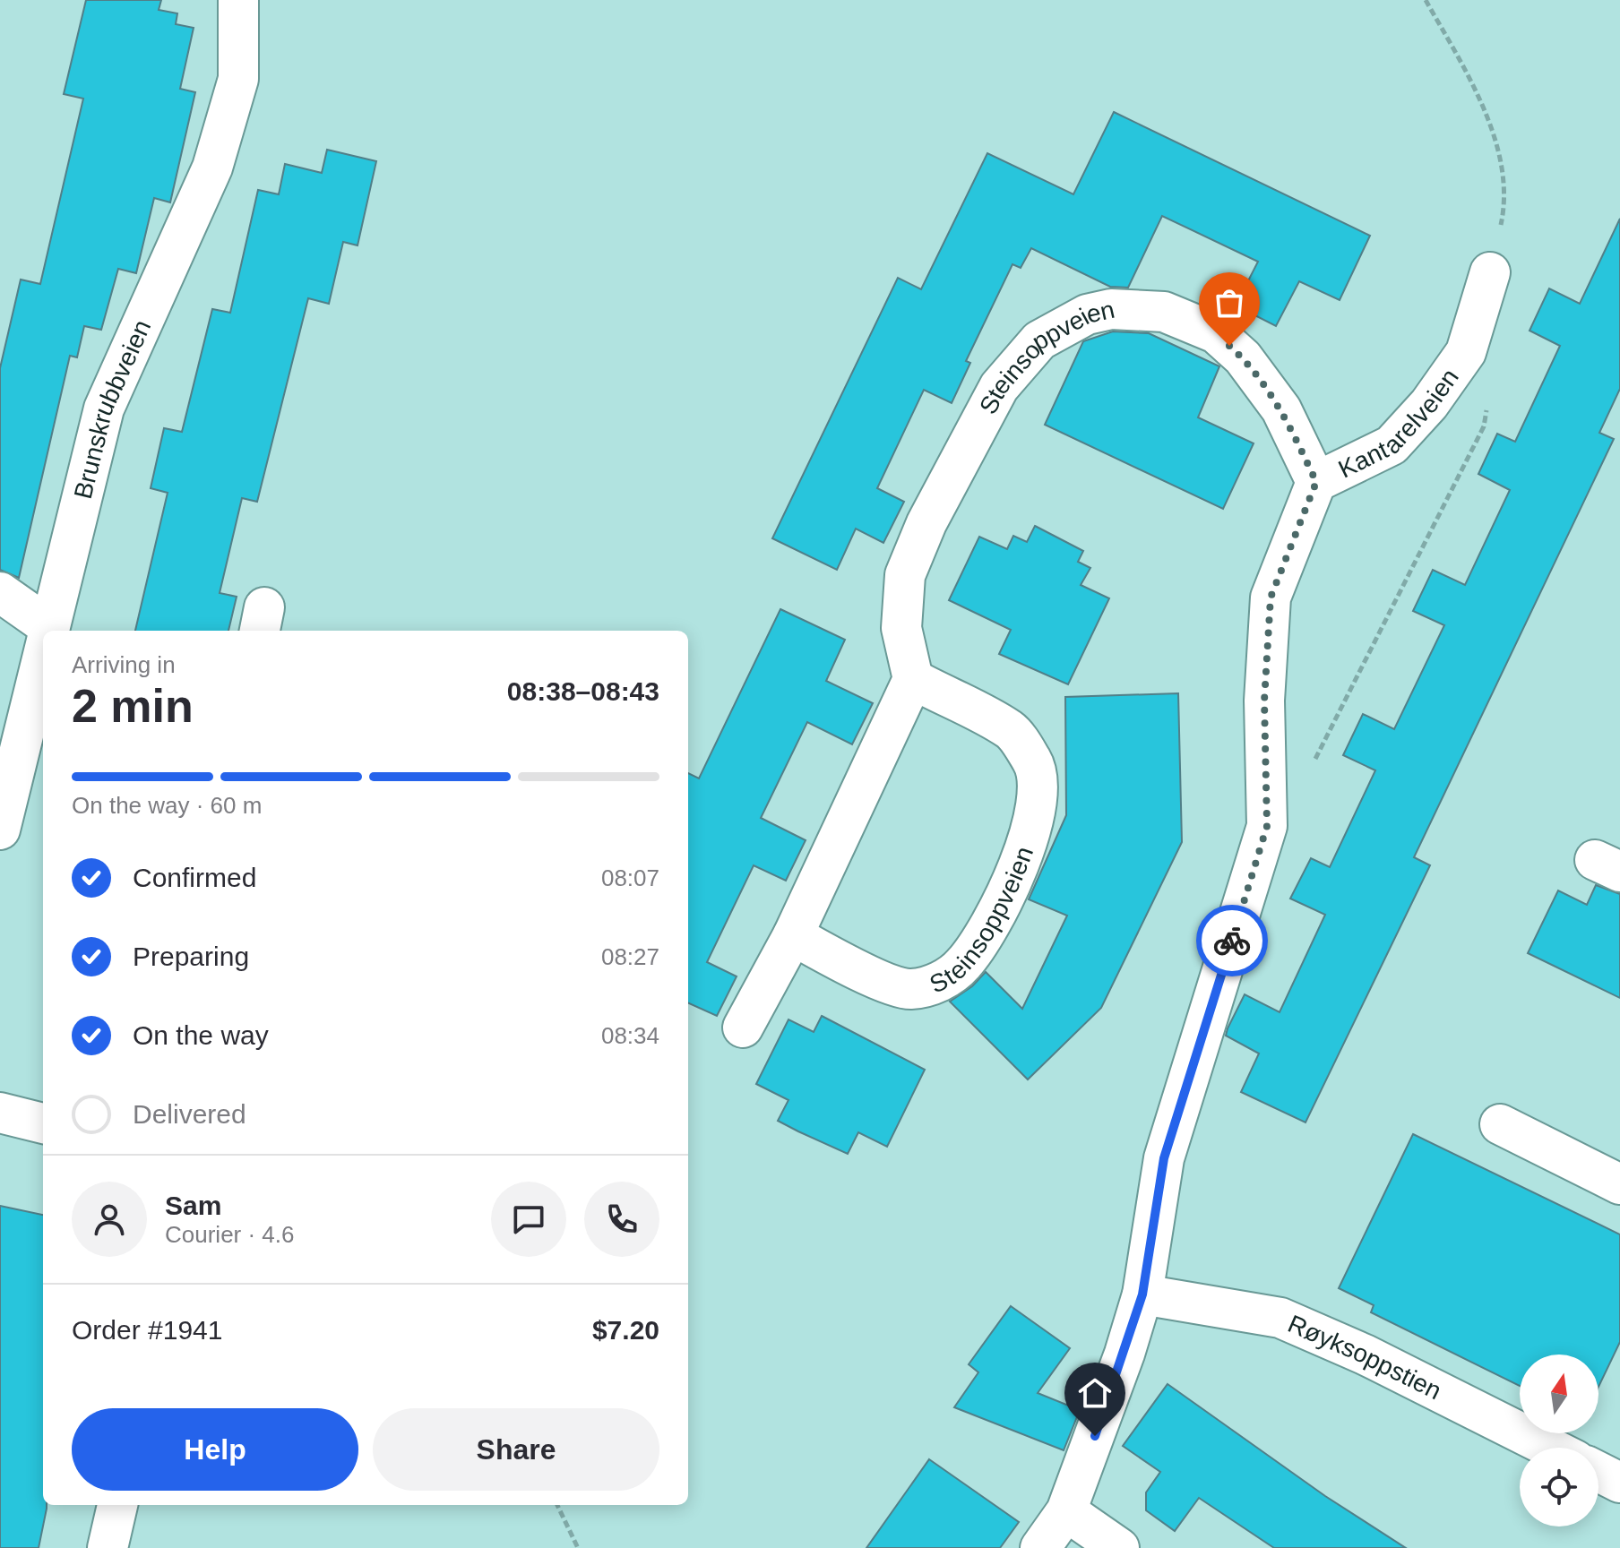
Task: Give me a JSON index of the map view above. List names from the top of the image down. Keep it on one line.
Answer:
{"streets":{"street":["Steinsoppveien","Brunskrubbveien","Kantarelveien","Røyksoppstien"]},"crossings":[["Steinsoppveien","Kantarelveien"],["Kantarelveien","Røyksoppstien"]],"north":"top","page":{"heading":["2 min","Arriving in","08:38–08:43"],"panel":["Sam","Courier · 4.6","Order #1941","$7.20"],"bar":"On the way · 60 m","list":[["Confirmed","08:07"],["Preparing","08:27"],["On the way","08:34"],"Delivered"],"buttons":["Help","Share"]}}
